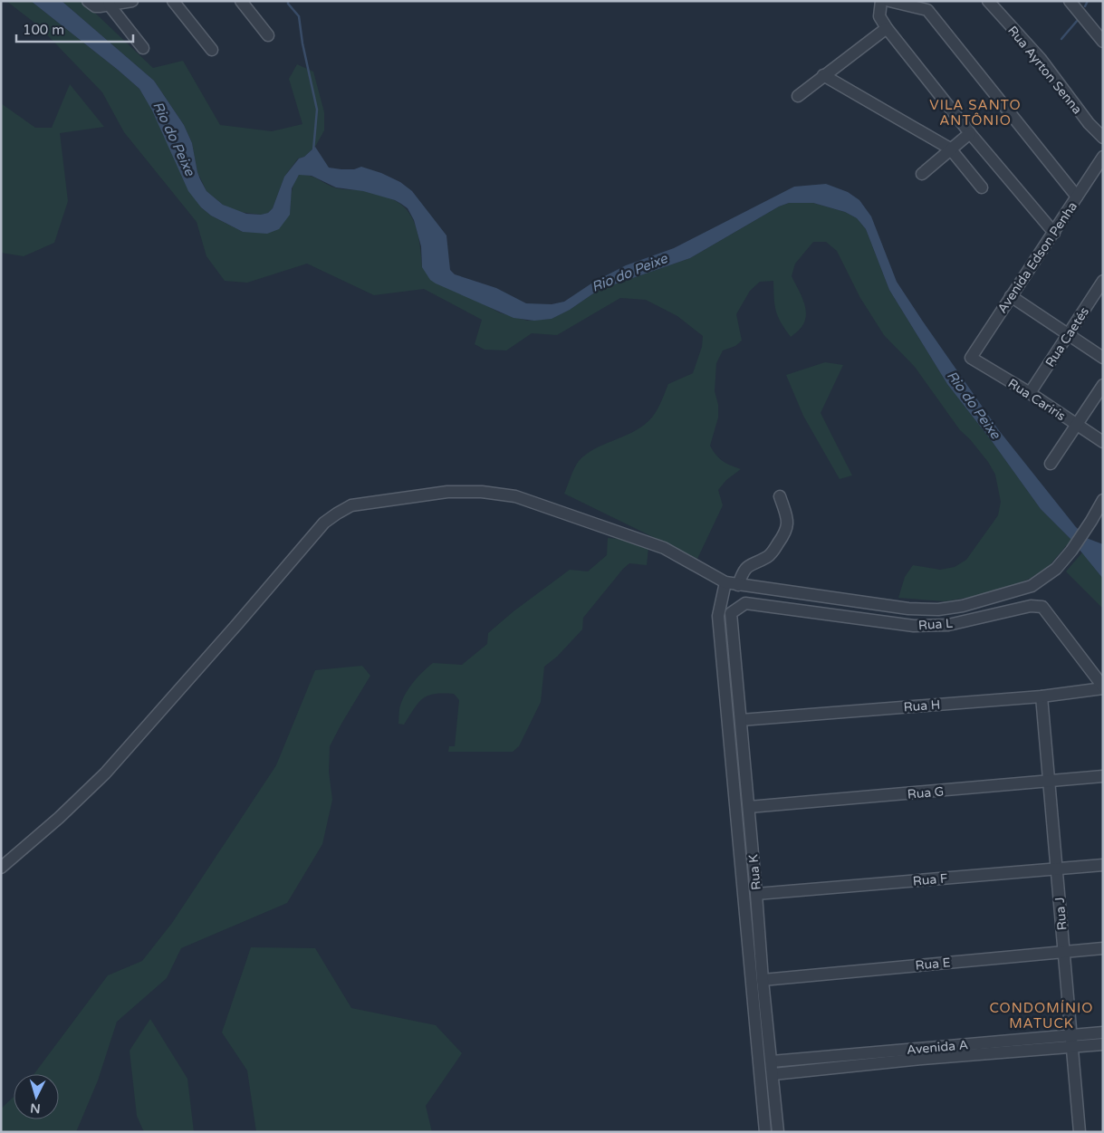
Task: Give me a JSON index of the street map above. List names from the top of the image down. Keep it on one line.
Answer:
{"streets":{"street":["Rua Ayrton Senna","Avenida Edson Penha","Rua Caetés","Rua Cariris","Rua L","Rua H","Rua G","Rua K","Rua F","Rua J","Rua E","Avenida A"]},"crossings":[["Avenida Edson Penha","Rua Cariris"],["Rua Caetés","Rua Cariris"],["Rua L","Rua H"],["Rua L","Rua K"],["Rua H","Rua K"],["Rua H","Rua J"],["Rua G","Rua K"],["Rua G","Rua J"],["Rua K","Rua F"],["Rua K","Rua E"],["Rua K","Avenida A"],["Rua F","Rua J"],["Rua J","Rua E"],["Rua J","Avenida A"]],"districts":["VILA SANTO ANTÔNIO","CONDOMÍNIO MATUCK"],"water":["Rio do Peixe"],"scale_bar":"100 m","north":"bottom"}
